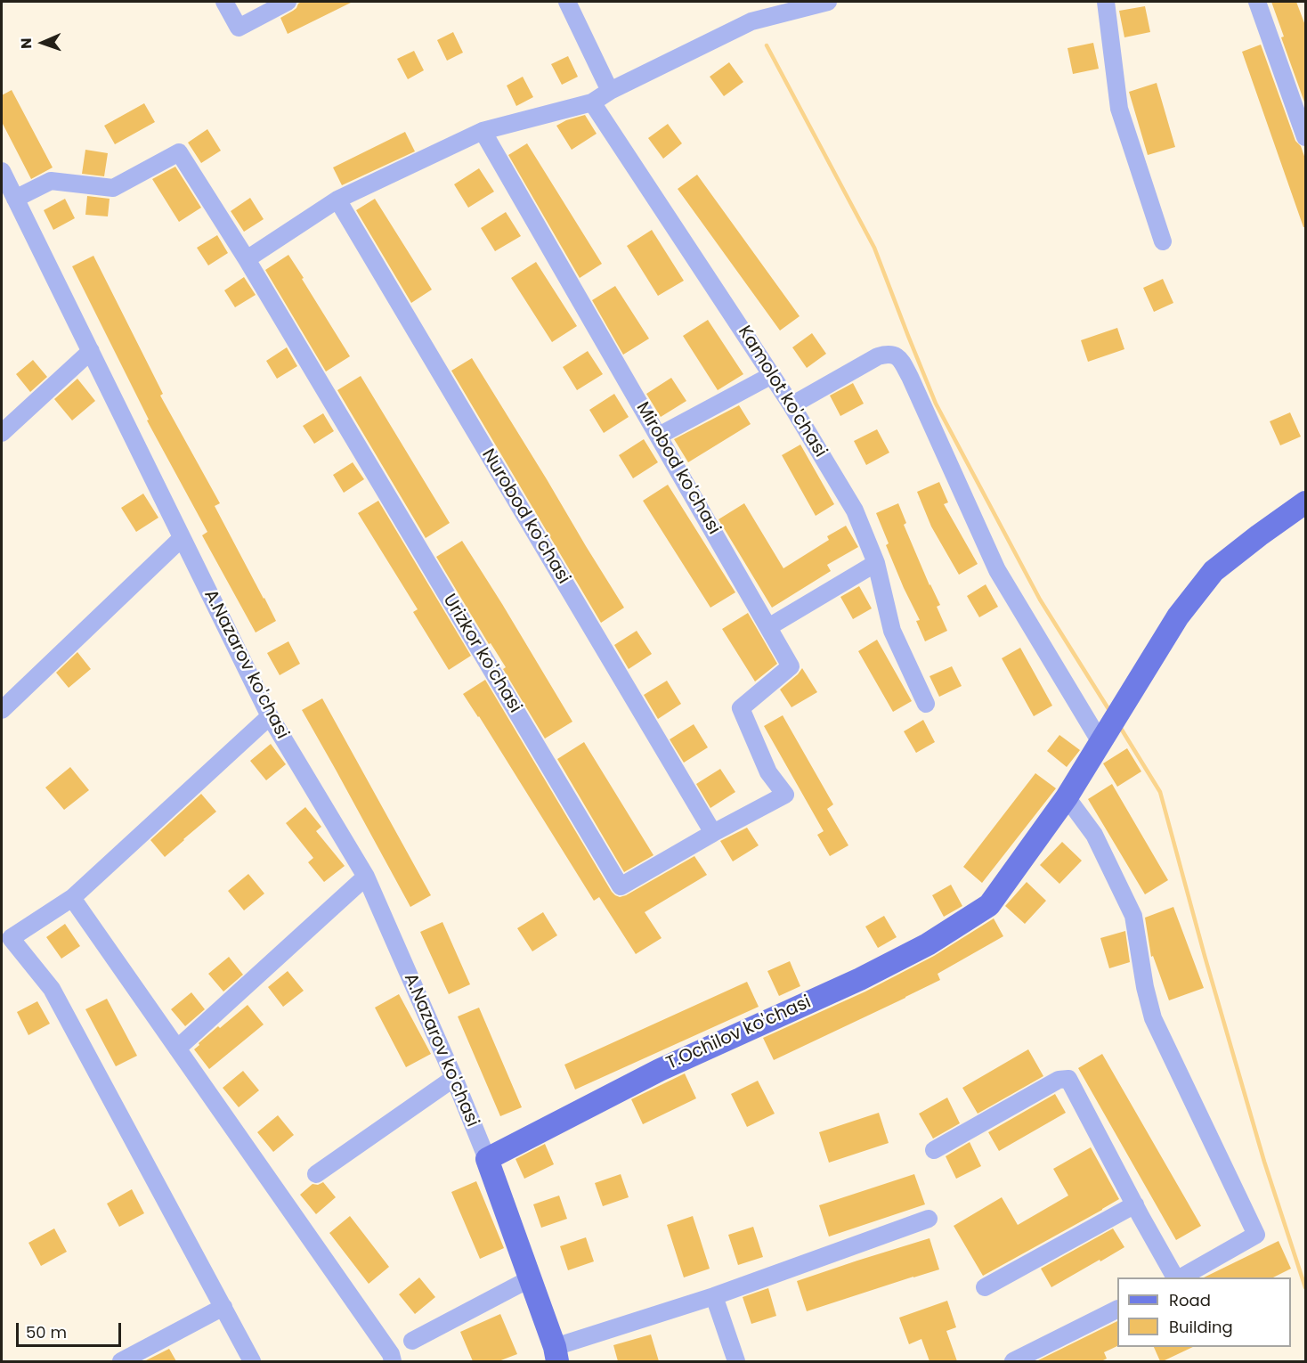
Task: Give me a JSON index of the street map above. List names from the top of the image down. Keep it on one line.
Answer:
{"streets":{"main road":["T.Ochilov ko'chasi"],"street":["Kamolot ko'chasi","Mirobod ko'chasi","Nurobod ko'chasi","Urizkor ko'chasi","A.Nazarov ko'chasi"]},"crossings":[["Mirobod ko'chasi","Urizkor ko'chasi"],["Nurobod ko'chasi","Urizkor ko'chasi"],["A.Nazarov ko'chasi","T.Ochilov ko'chasi"]],"legend":["Road","Building"],"scale_bar":"50 m","north":"left"}
